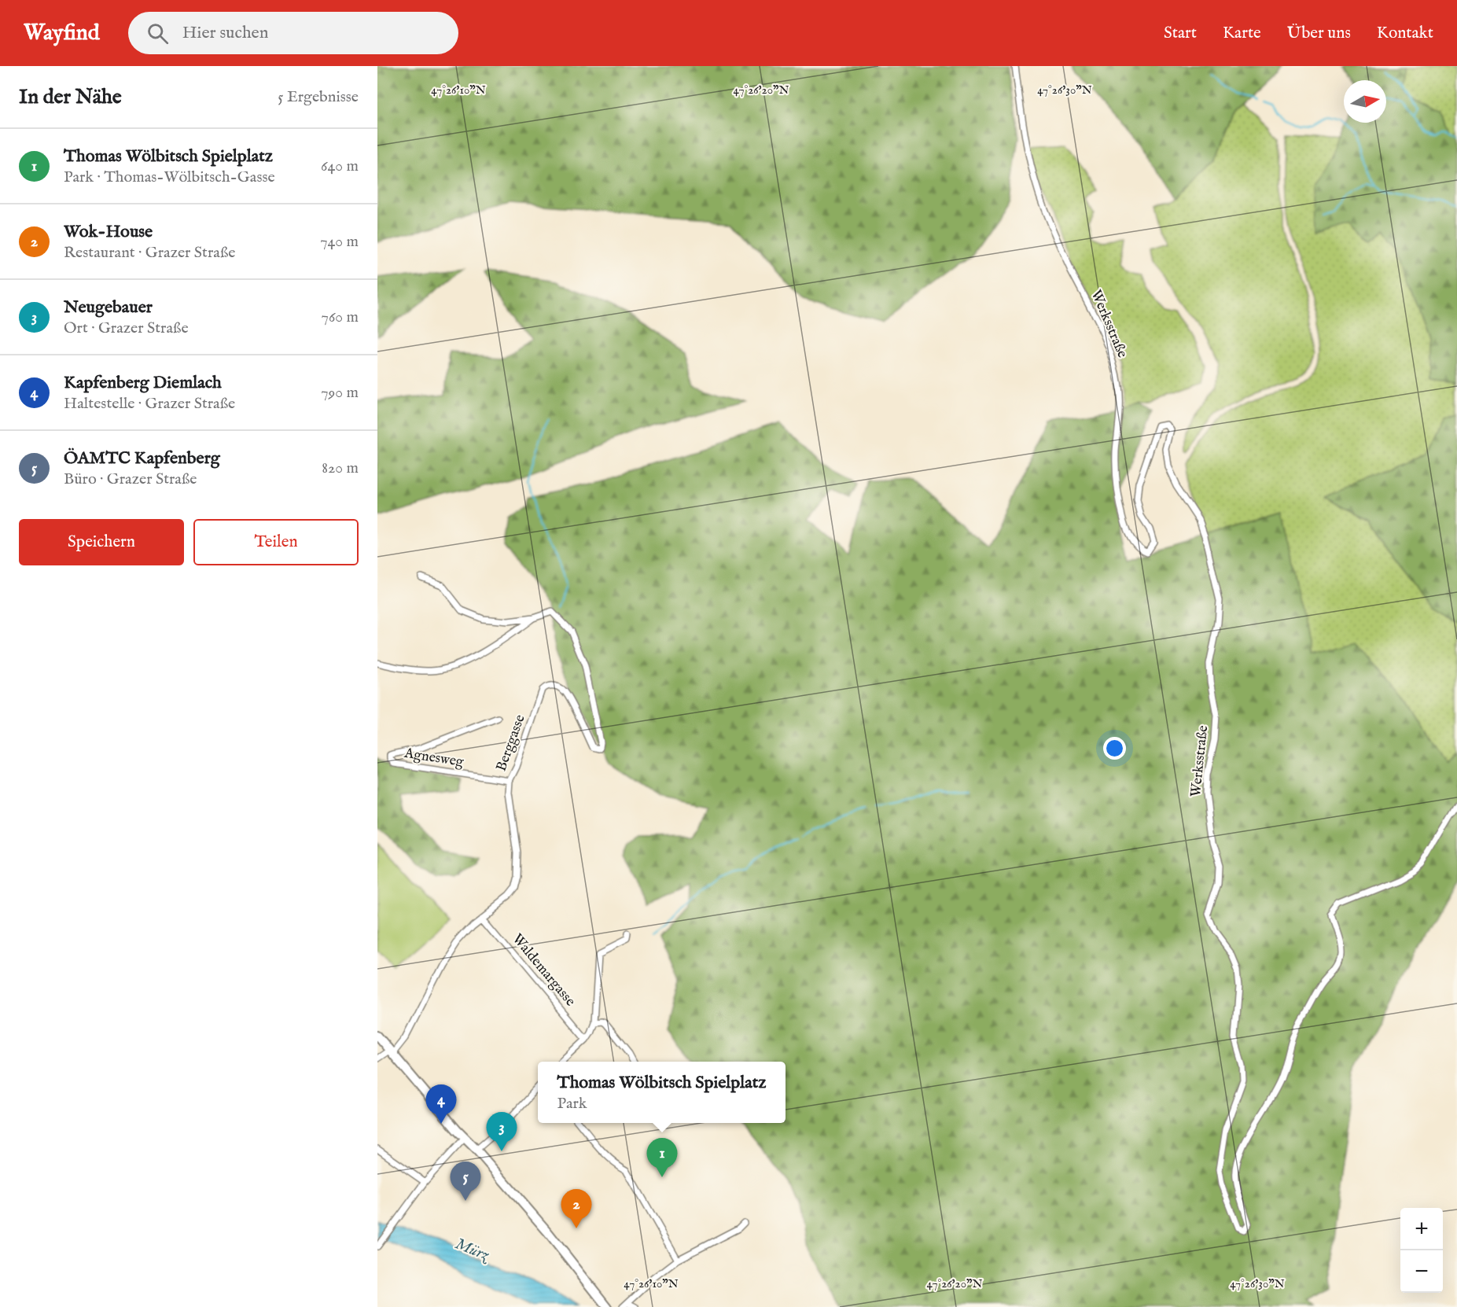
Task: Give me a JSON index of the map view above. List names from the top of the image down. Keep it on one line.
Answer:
{"streets":{"street":["Werksstraße","Berggasse","Agnesweg","Waldemargasse"]},"crossings":[["Berggasse","Agnesweg"],["Berggasse","Waldemargasse"]],"water":["Mürz"],"north":"right","page":{"header":"Wayfind","search":"Hier suchen","nav":["Start","Karte","Über uns","Kontakt"],"heading":["In der Nähe","5 Ergebnisse"],"list":[{"mark":"1","name":"Thomas Wölbitsch Spielplatz","note":"Park · Thomas-Wölbitsch-Gasse","value":"640 m"},{"mark":"2","name":"Wok-House","note":"Restaurant · Grazer Straße","value":"740 m"},{"mark":"3","name":"Neugebauer","note":"Ort · Grazer Straße","value":"760 m"},{"mark":"4","name":"Kapfenberg Diemlach","note":"Haltestelle · Grazer Straße","value":"790 m"},{"mark":"5","name":"ÖAMTC Kapfenberg","note":"Büro · Grazer Straße","value":"820 m"}],"buttons":["Speichern","Teilen"],"popup":["Thomas Wölbitsch Spielplatz","Park"],"pins":["4","3","1","5","2"],"map_buttons":["+","−"]},"coordinates":["47°26'10\"N","47°26'20\"N","47°26'30\"N"]}
